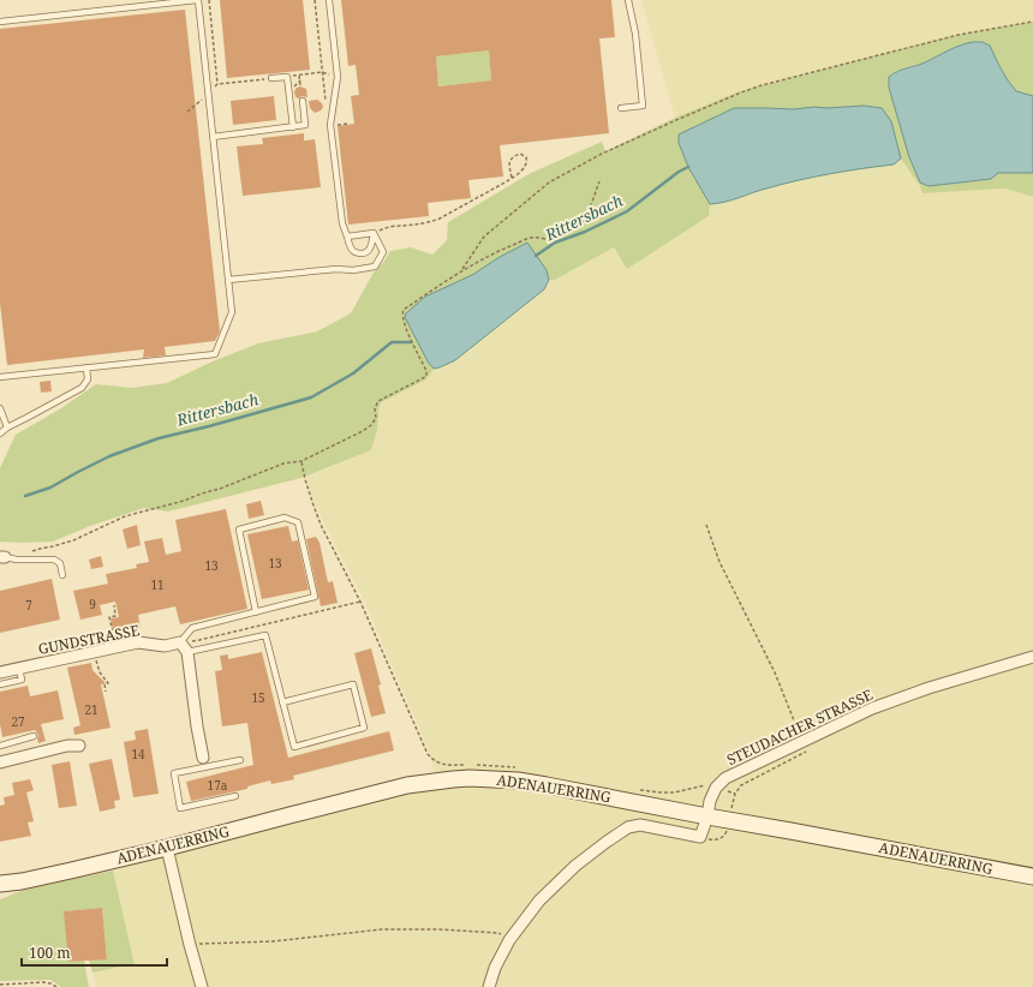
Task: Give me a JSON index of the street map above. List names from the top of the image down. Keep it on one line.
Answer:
{"streets":{"main road":["ADENAUERRING"],"street":["GUNDSTRASSE","STEUDACHER STRASSE"]},"crossings":[["STEUDACHER STRASSE","ADENAUERRING"]],"water":["Rittersbach"],"house_numbers":["13","13","11","9","7","15","21","27","14","17a"],"scale_bar":"100 m"}
